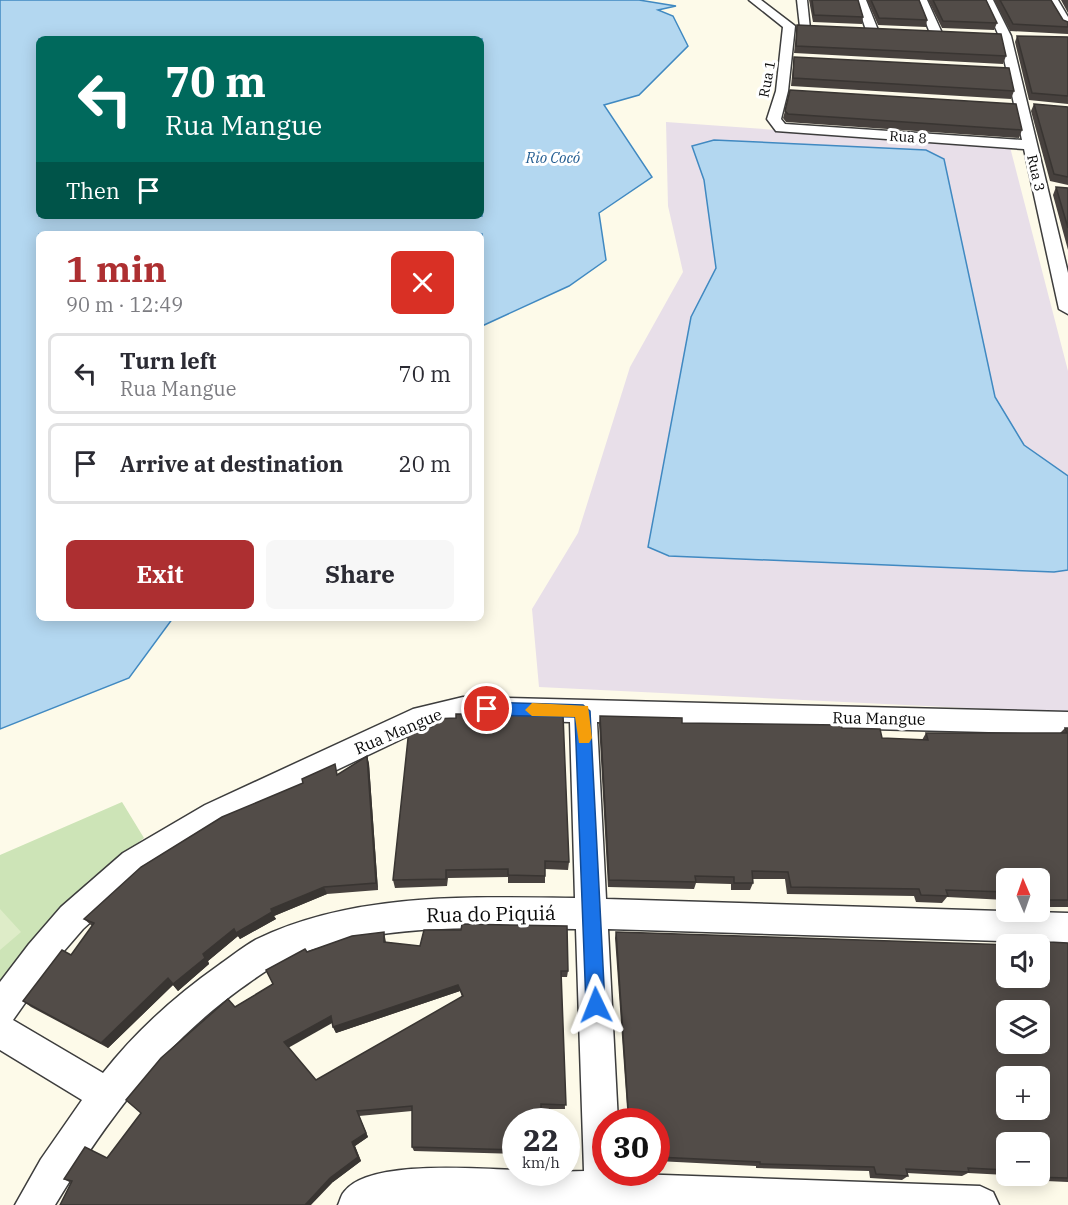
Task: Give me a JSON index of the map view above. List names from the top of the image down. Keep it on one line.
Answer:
{"streets":{"street":["Rua 1","Rua 8","Rua 3","Rua Mangue","Rua do Piquiá"]},"crossings":[["Rua 1","Rua 8"],["Rua 8","Rua 3"]],"water":["Rio Cocó"],"north":"top","page":{"turn":["70 m","Rua Mangue"],"then":"Then","heading":["1 min","90 m · 12:49"],"list":[{"name":"Turn left","note":"Rua Mangue","value":"70 m"},{"name":"Arrive at destination","value":"20 m"}],"buttons":["Exit","Share"],"map_buttons":["+","−"],"speed":"22 km/h","limit":"30"}}
